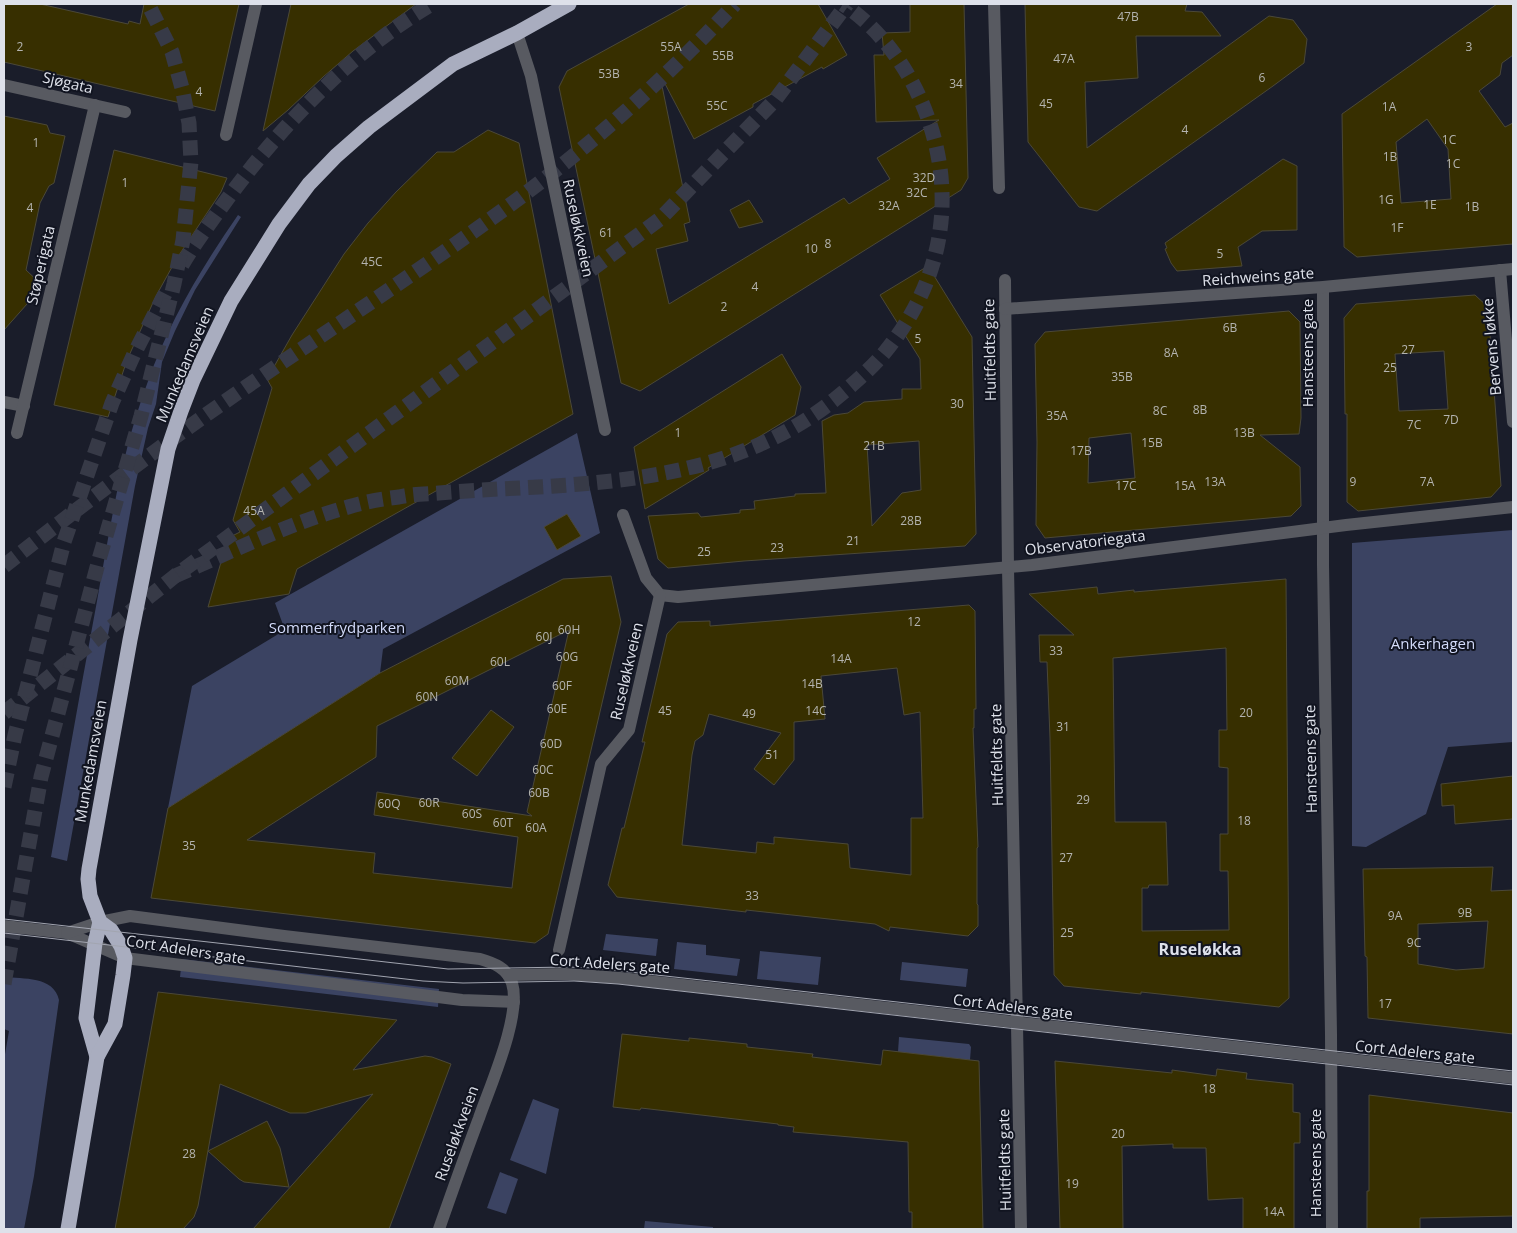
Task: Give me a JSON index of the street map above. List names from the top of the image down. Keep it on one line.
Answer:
{"streets":{"highway":["Munkedamsveien"],"street":["Sjøgata","Ruseløkkveien","Støperigata","Reichweins gate","Bervens løkke","Huitfeldts gate","Hansteens gate","Observatoriegata","Cort Adelers gate"]},"crossings":[["Sjøgata","Støperigata"],["Ruseløkkveien","Munkedamsveien"],["Ruseløkkveien","Observatoriegata"],["Ruseløkkveien","Cort Adelers gate"],["Reichweins gate","Bervens løkke"],["Reichweins gate","Huitfeldts gate"],["Reichweins gate","Hansteens gate"],["Huitfeldts gate","Observatoriegata"],["Huitfeldts gate","Cort Adelers gate"],["Hansteens gate","Observatoriegata"],["Hansteens gate","Cort Adelers gate"],["Munkedamsveien","Cort Adelers gate"]],"districts":["Ruseløkka"],"parks":["Sommerfrydparken","Ankerhagen"],"house_numbers":["47B","2","55A","3","55B","47A","53B","6","34","4","45","55C","1A","4","1C","1","1B","1C","32D","1","32C","1G","1E","32A","1B","4","1F","61","8","10","5","45C","4","2","6B","5","27","8A","25","35B","30","8B","8C","35A","7D","7C","1","13B","15B","21B","17B","13A","9","7A","17C","15A","45A","28B","21","23","25","12","60H","60J","33","60G","14A","60L","60M","14B","60F","60N","60E","45","14C","20","49","31","60D","51","60C","60B","29","60R","60Q","60S","18","60T","60A","35","27","33","9B","9A","25","9C","17","18","20","28","19","14A"]}
